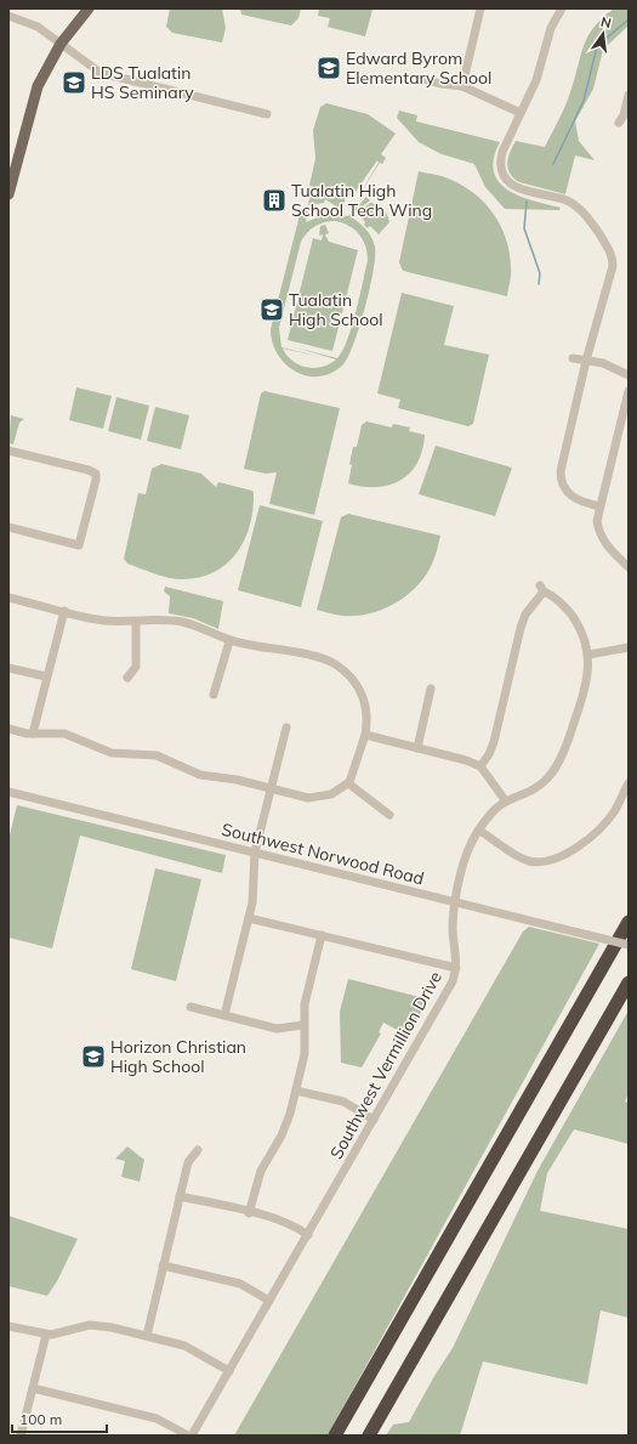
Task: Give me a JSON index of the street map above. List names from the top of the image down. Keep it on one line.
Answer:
{"streets":{"street":["Southwest Norwood Road","Southwest Vermillion Drive"]},"crossings":[["Southwest Norwood Road","Southwest Vermillion Drive"]],"places":{"school or university":["Edward Byrom Elementary School","LDS Tualatin HS Seminary","Tualatin High School","Horizon Christian High School"],"building":["Tualatin High School Tech Wing"]},"scale_bar":"100 m","north":"top"}
